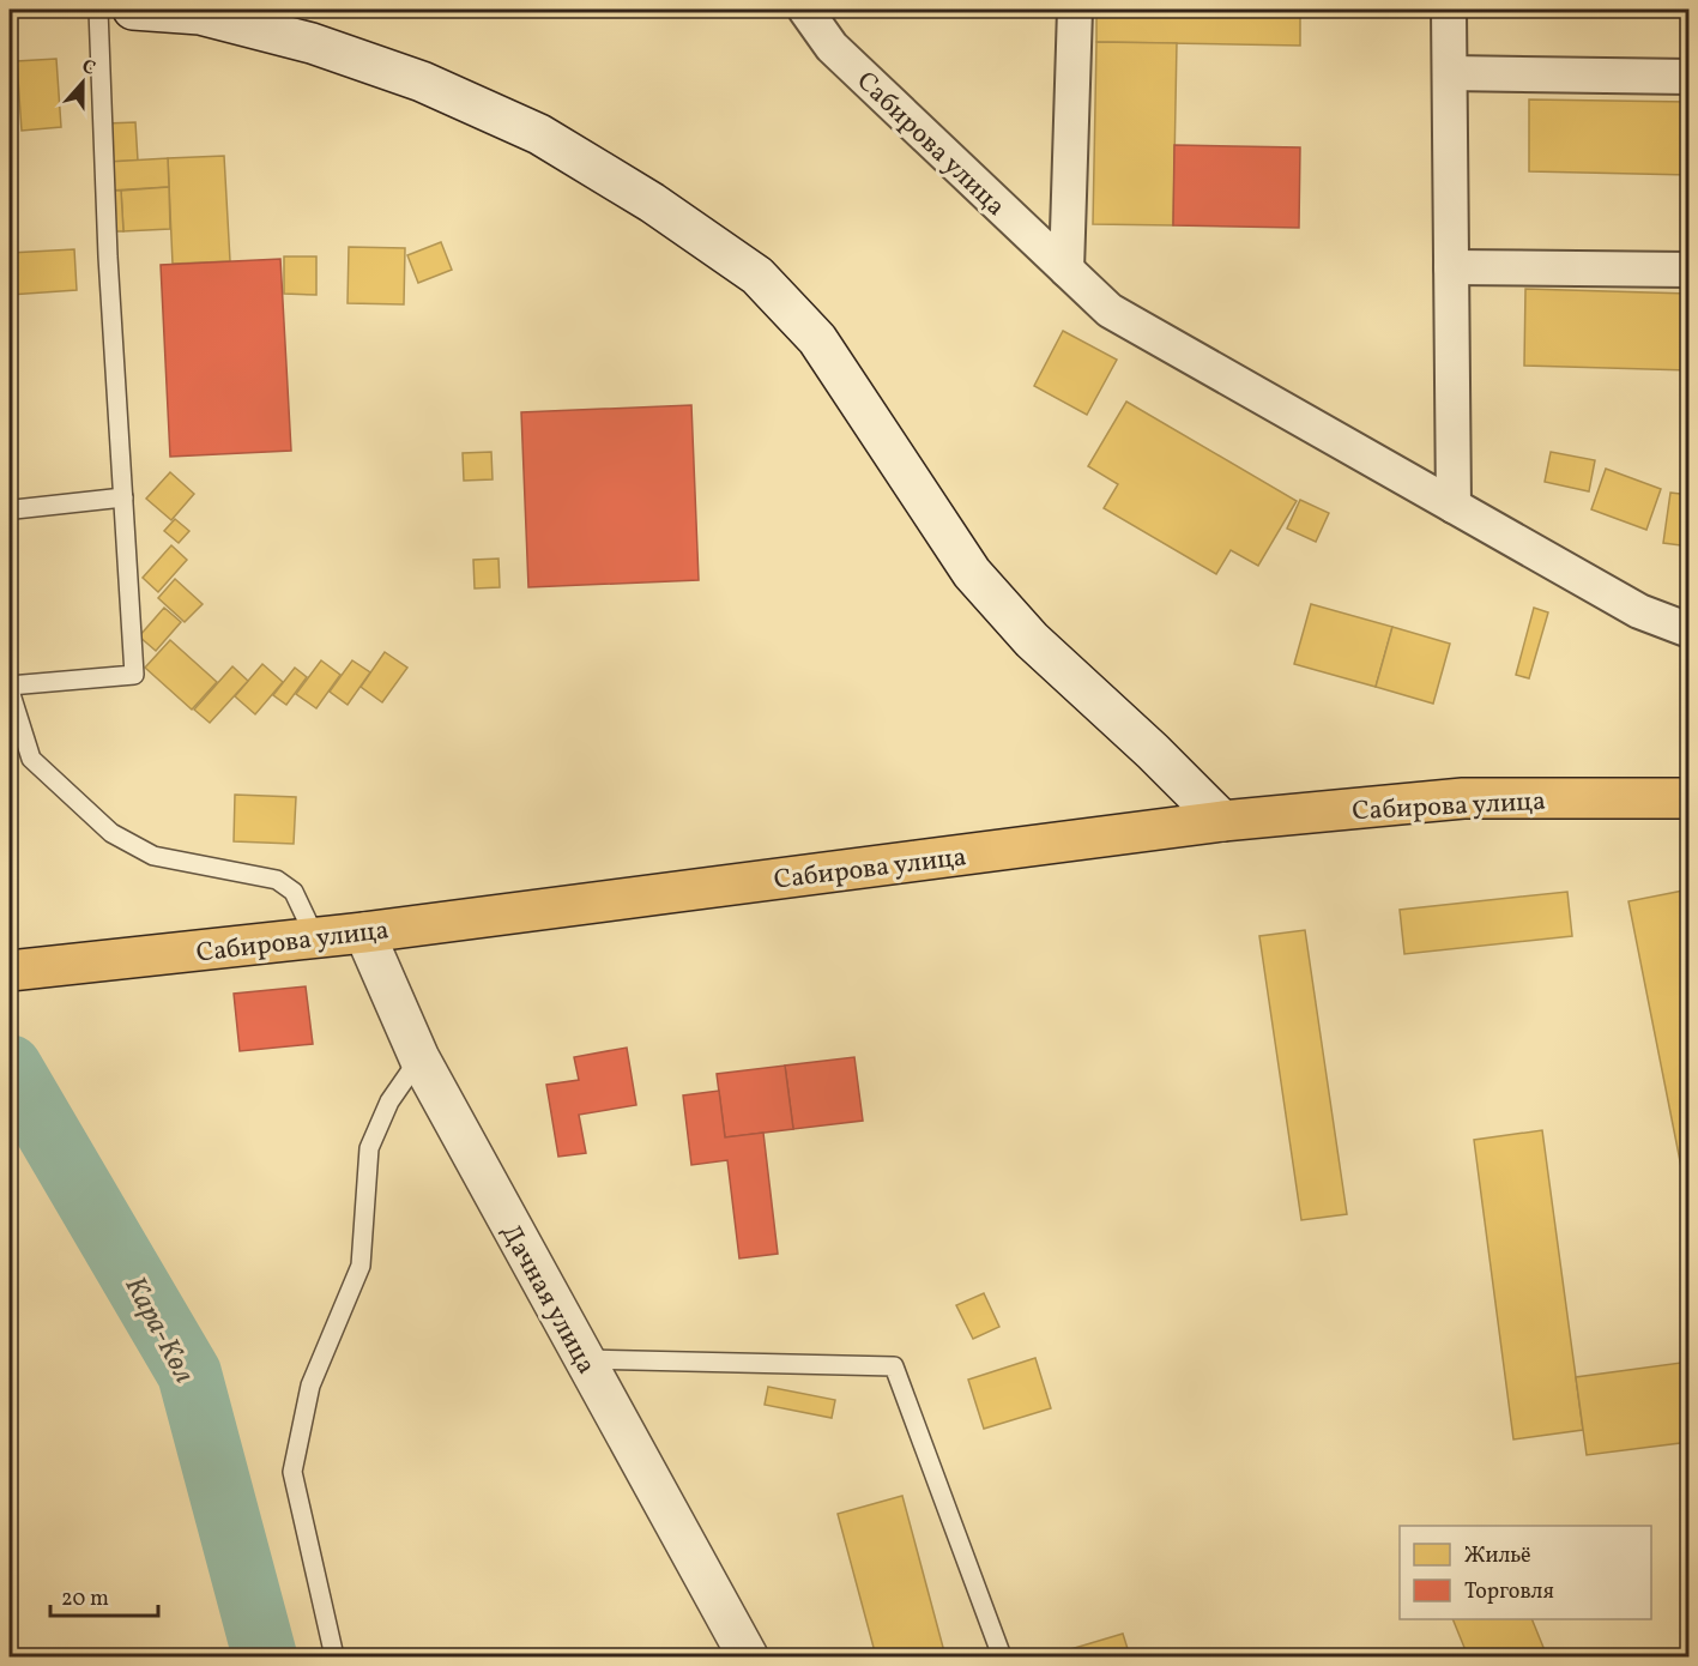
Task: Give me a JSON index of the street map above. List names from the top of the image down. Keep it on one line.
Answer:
{"streets":{"highway":["Сабирова улица"],"main road":["Дачная улица"]},"crossings":[["Сабирова улица","Дачная улица"]],"water":["Кара-Көл"],"legend":["Жильё","Торговля"],"scale_bar":"20 m","north":"top"}
